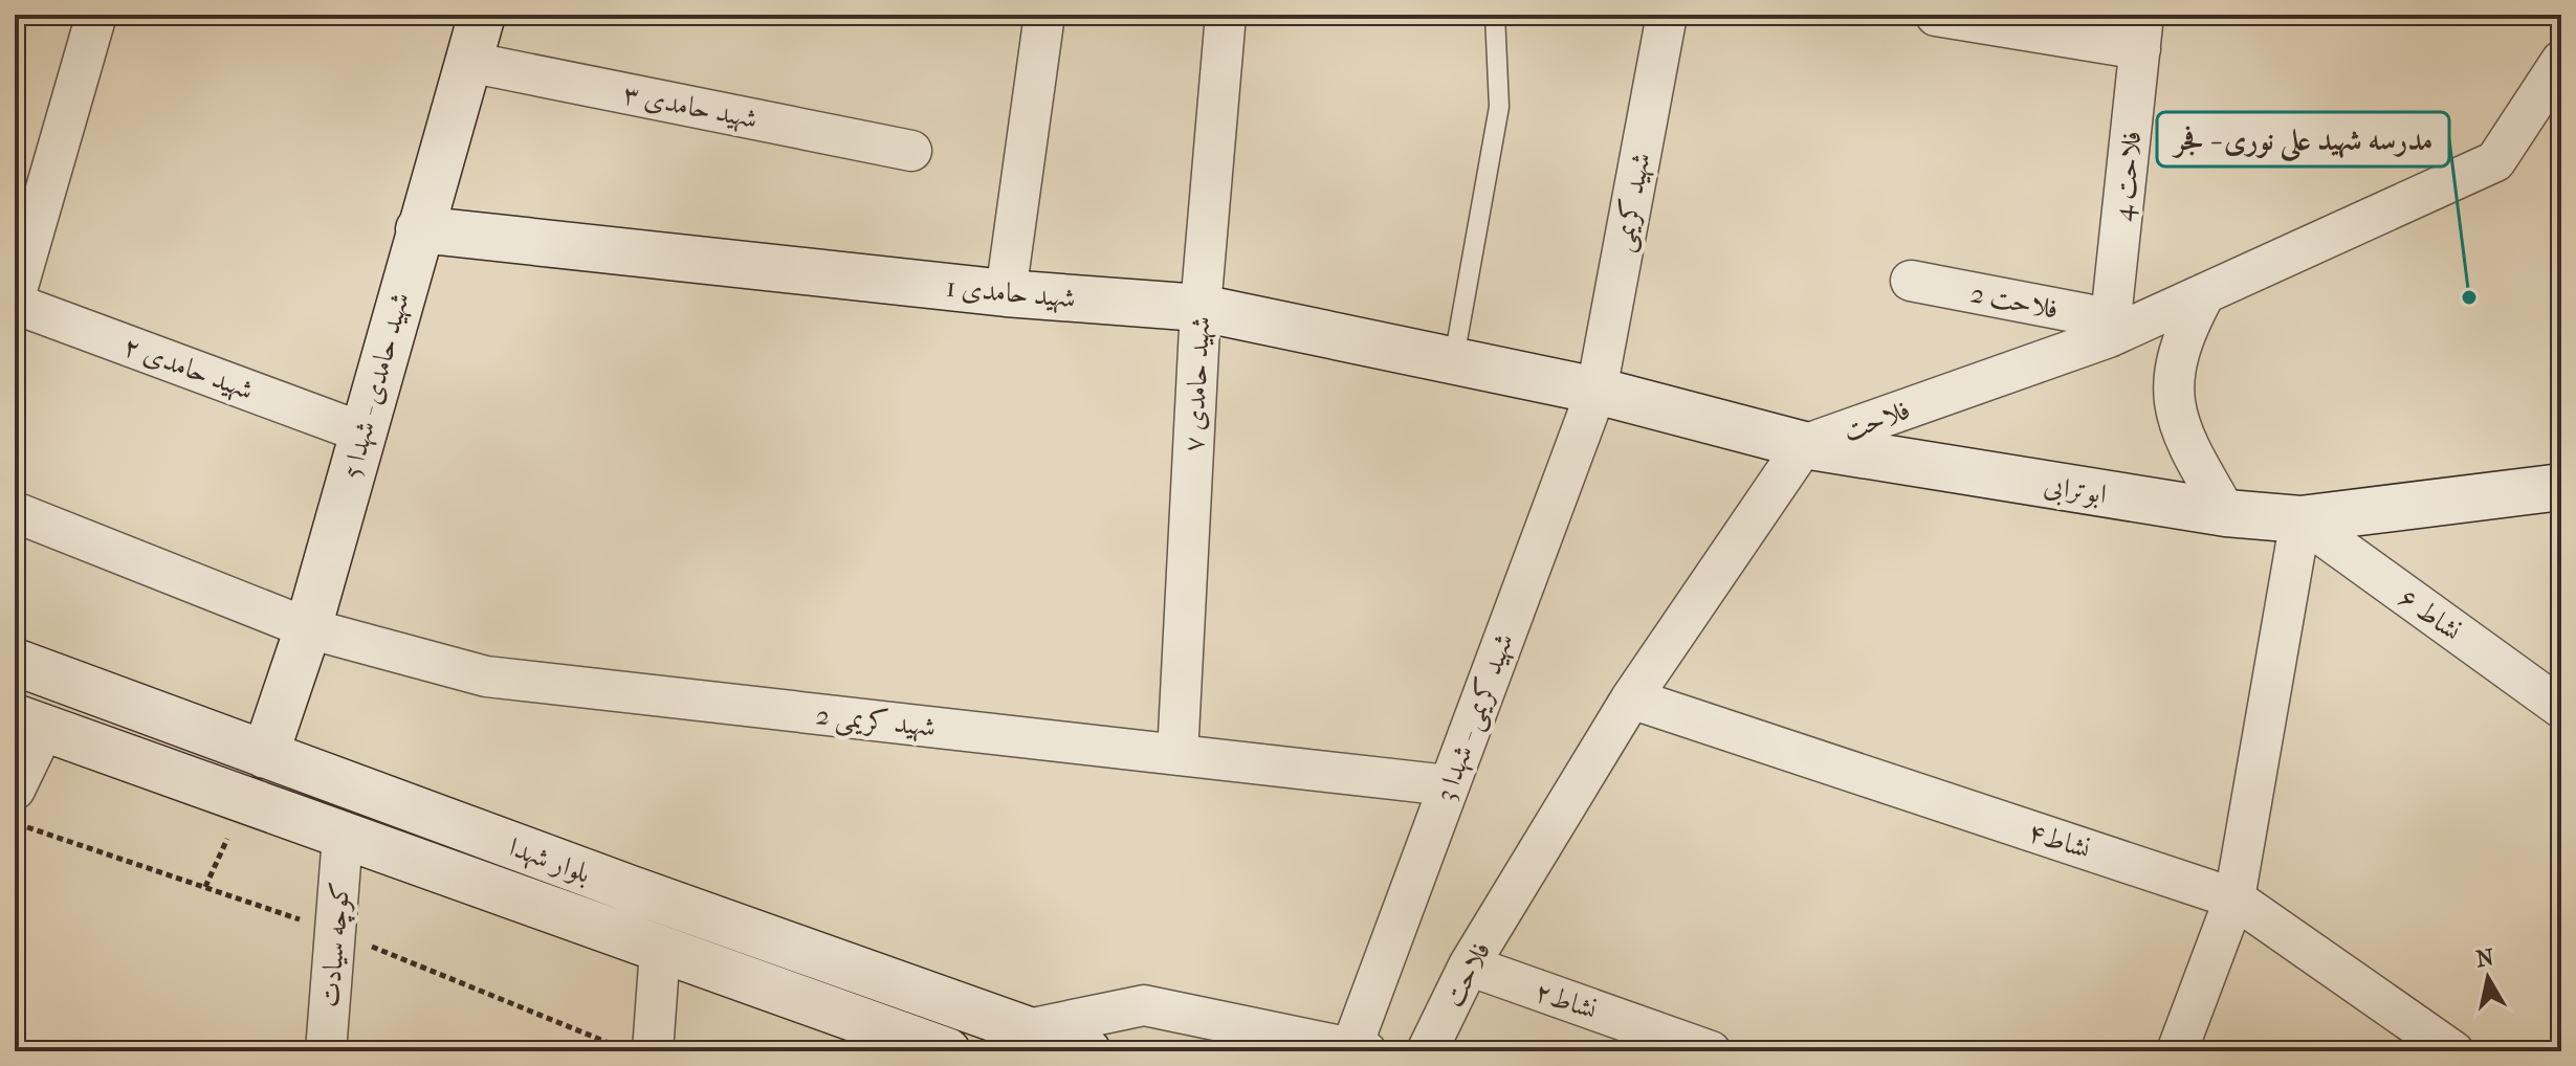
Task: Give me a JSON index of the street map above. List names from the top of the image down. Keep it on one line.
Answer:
{"streets":{"street":["شهید حامدی ۳","فلاحت 4","شهید کریمی","شهيد حامدی 1","فلاحت 2","شهید حامدی ۲","شهید حامدی ۷","شهید حامدی - شهدا 5","فلاحت","ابوترابی","نشاط ۶","شهيد کريمی - شهدا 3","شهيد کريمی 2","نشاط۴","بلوار شهدا","کوچه سیادت","نشاط۲"]},"crossings":[["شهید حامدی ۳","شهید حامدی - شهدا 5"],["فلاحت 4","فلاحت 2"],["فلاحت 4","فلاحت"],["شهید کریمی","شهيد حامدی 1"],["شهید کریمی","ابوترابی"],["شهید کریمی","شهيد کريمی - شهدا 3"],["شهيد حامدی 1","شهید حامدی ۷"],["شهيد حامدی 1","شهید حامدی - شهدا 5"],["شهيد حامدی 1","ابوترابی"],["شهيد حامدی 1","شهيد کريمی - شهدا 3"],["فلاحت 2","فلاحت"],["شهید حامدی ۲","شهید حامدی - شهدا 5"],["شهید حامدی ۷","شهيد کريمی 2"],["شهید حامدی - شهدا 5","شهيد کريمی 2"],["شهید حامدی - شهدا 5","بلوار شهدا"],["فلاحت","ابوترابی"],["فلاحت","نشاط۴"],["فلاحت","نشاط۲"],["ابوترابی","نشاط ۶"],["ابوترابی","شهيد کريمی - شهدا 3"],["شهيد کريمی - شهدا 3","شهيد کريمی 2"],["بلوار شهدا","کوچه سیادت"]],"places":["مدرسه شهید علی نوری - فجر"],"north":"top"}
